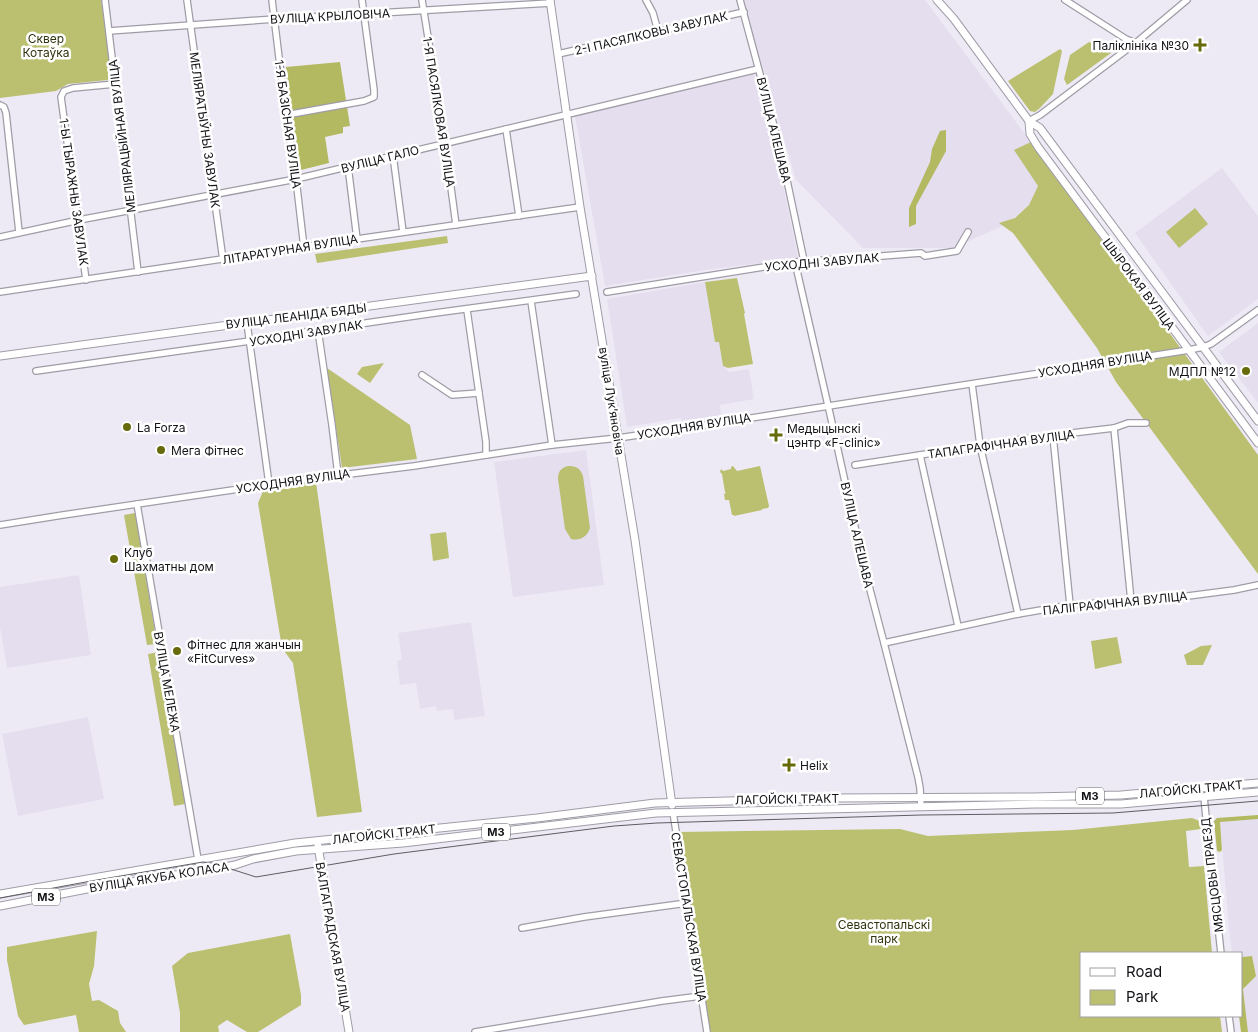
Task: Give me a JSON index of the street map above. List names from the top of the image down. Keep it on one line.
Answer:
{"streets":{"main road":["ШЫРОКАЯ ВУЛІЦА","ВУЛІЦА ЛЕАНІДА БЯДЫ","вуліца Лукʼяновіча","ЛАГОЙСКІ ТРАКТ","М3","ВУЛІЦА ЯКУБА КОЛАСА","СЕВАСТОПАЛЬСКАЯ ВУЛІЦА","ВАЛГАГРАДСКАЯ ВУЛІЦА"],"street":["ВУЛІЦА КРЫЛОВІЧА","2-І ПАСЯЛКОВЫ ЗАВУЛАК","1-Я ПАСЯЛКОВАЯ ВУЛІЦА","1-Я БАЗІСНАЯ ВУЛІЦА","МЕЛІЯРАТЫЎНЫ ЗАВУЛАК","ВУЛІЦА АЛЕШАВА","МЕЛІЯРАЦЫЙНАЯ ВУЛІЦА","ВУЛІЦА ГАЛО","1-Ы ТЫРАЖНЫ ЗАВУЛАК","ЛІТАРАТУРНАЯ ВУЛІЦА","УСХОДНІ ЗАВУЛАК","УСХОДНЯЯ ВУЛІЦА","ТАПАГРАФІЧНАЯ ВУЛІЦА","ПАЛІГРАФІЧНАЯ ВУЛІЦА","ВУЛІЦА МЕЛЕЖА","МЯСЦОВЫ ПРАЕЗД"]},"crossings":[["ВУЛІЦА КРЫЛОВІЧА","1-Я ПАСЯЛКОВАЯ ВУЛІЦА"],["ВУЛІЦА КРЫЛОВІЧА","1-Я БАЗІСНАЯ ВУЛІЦА"],["ВУЛІЦА КРЫЛОВІЧА","МЕЛІЯРАТЫЎНЫ ЗАВУЛАК"],["ВУЛІЦА КРЫЛОВІЧА","МЕЛІЯРАЦЫЙНАЯ ВУЛІЦА"],["ВУЛІЦА КРЫЛОВІЧА","вуліца Лукʼяновіча"],["2-І ПАСЯЛКОВЫ ЗАВУЛАК","ВУЛІЦА АЛЕШАВА"],["2-І ПАСЯЛКОВЫ ЗАВУЛАК","вуліца Лукʼяновіча"],["1-Я ПАСЯЛКОВАЯ ВУЛІЦА","ВУЛІЦА ГАЛО"],["1-Я ПАСЯЛКОВАЯ ВУЛІЦА","ЛІТАРАТУРНАЯ ВУЛІЦА"],["1-Я БАЗІСНАЯ ВУЛІЦА","ВУЛІЦА ГАЛО"],["1-Я БАЗІСНАЯ ВУЛІЦА","ЛІТАРАТУРНАЯ ВУЛІЦА"],["МЕЛІЯРАТЫЎНЫ ЗАВУЛАК","ВУЛІЦА ГАЛО"],["МЕЛІЯРАТЫЎНЫ ЗАВУЛАК","ЛІТАРАТУРНАЯ ВУЛІЦА"],["ВУЛІЦА АЛЕШАВА","ВУЛІЦА ГАЛО"],["ВУЛІЦА АЛЕШАВА","УСХОДНІ ЗАВУЛАК"],["ВУЛІЦА АЛЕШАВА","УСХОДНЯЯ ВУЛІЦА"],["ВУЛІЦА АЛЕШАВА","ПАЛІГРАФІЧНАЯ ВУЛІЦА"],["ВУЛІЦА АЛЕШАВА","ЛАГОЙСКІ ТРАКТ"],["МЕЛІЯРАЦЫЙНАЯ ВУЛІЦА","ВУЛІЦА ГАЛО"],["МЕЛІЯРАЦЫЙНАЯ ВУЛІЦА","1-Ы ТЫРАЖНЫ ЗАВУЛАК"],["МЕЛІЯРАЦЫЙНАЯ ВУЛІЦА","ЛІТАРАТУРНАЯ ВУЛІЦА"],["ВУЛІЦА ГАЛО","1-Ы ТЫРАЖНЫ ЗАВУЛАК"],["ВУЛІЦА ГАЛО","вуліца Лукʼяновіча"],["1-Ы ТЫРАЖНЫ ЗАВУЛАК","ЛІТАРАТУРНАЯ ВУЛІЦА"],["ЛІТАРАТУРНАЯ ВУЛІЦА","вуліца Лукʼяновіча"],["ШЫРОКАЯ ВУЛІЦА","УСХОДНЯЯ ВУЛІЦА"],["ВУЛІЦА ЛЕАНІДА БЯДЫ","вуліца Лукʼяновіча"],["УСХОДНЯЯ ВУЛІЦА","вуліца Лукʼяновіча"],["УСХОДНЯЯ ВУЛІЦА","ВУЛІЦА МЕЛЕЖА"],["вуліца Лукʼяновіча","ЛАГОЙСКІ ТРАКТ"],["вуліца Лукʼяновіча","СЕВАСТОПАЛЬСКАЯ ВУЛІЦА"],["ВУЛІЦА МЕЛЕЖА","ВУЛІЦА ЯКУБА КОЛАСА"],["ЛАГОЙСКІ ТРАКТ","МЯСЦОВЫ ПРАЕЗД"],["ЛАГОЙСКІ ТРАКТ","ВУЛІЦА ЯКУБА КОЛАСА"],["ЛАГОЙСКІ ТРАКТ","СЕВАСТОПАЛЬСКАЯ ВУЛІЦА"],["ЛАГОЙСКІ ТРАКТ","ВАЛГАГРАДСКАЯ ВУЛІЦА"],["ВУЛІЦА ЯКУБА КОЛАСА","ВАЛГАГРАДСКАЯ ВУЛІЦА"]],"parks":["Сквер Котаўка","Севастопальскі парк"],"places":{"health":["Паліклініка №30","Медыцынскі цэнтр «F-clinic»","Helix"],"other":["МДПЛ №12","La Forza","Мега Фітнес","Клуб Шахматны дом","Фітнес для жанчын «FitCurves»"]},"legend":["Road","Park"]}
